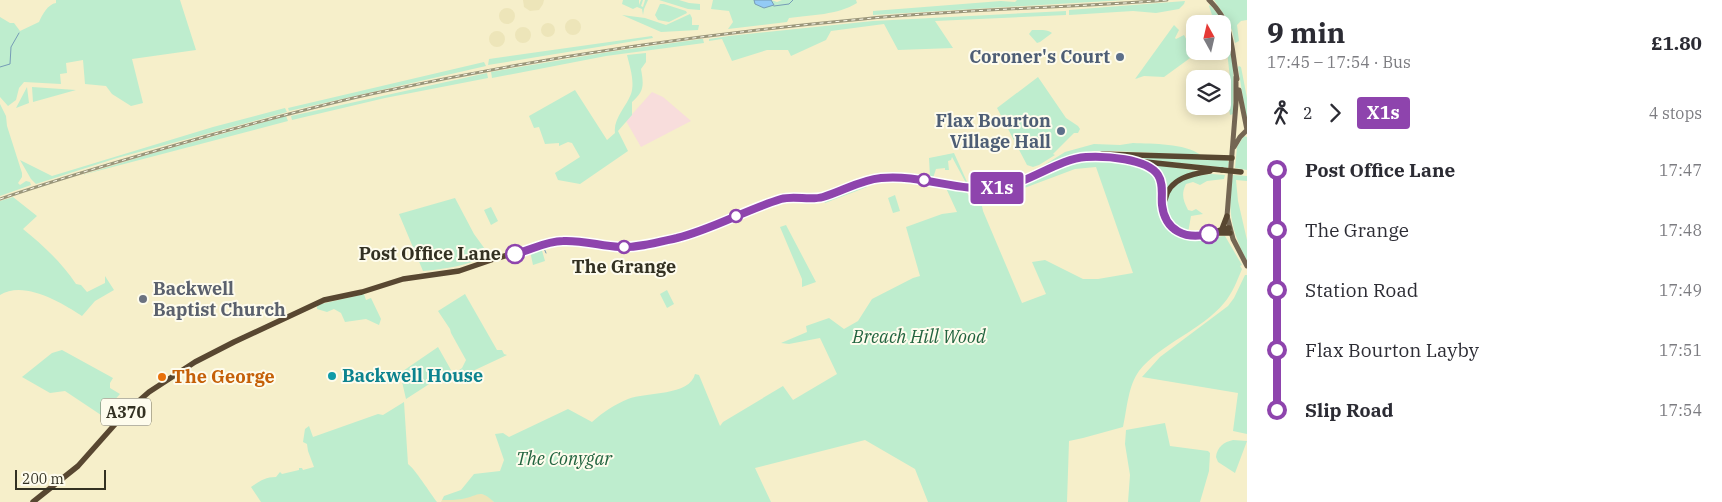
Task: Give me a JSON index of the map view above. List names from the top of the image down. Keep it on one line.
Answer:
{"streets":{"main road":["A370"]},"parks":["Breach Hill Wood","The Conygar"],"places":["Coroner's Court","Flax Bourton Village Hall","The Grange","Post Office Lane","Backwell Baptist Church","Backwell House","The George"],"lines":["bus line X1s"],"scale_bar":"200 m","north":"top","page":{"on_map":"X1s","heading":["9 min","17:45 – 17:54 · Bus","£1.80"],"legs":["2","X1s","4 stops"],"list":[{"name":"Post Office Lane","value":"17:47"},{"name":"The Grange","value":"17:48"},{"name":"Station Road","value":"17:49"},{"name":"Flax Bourton Layby","value":"17:51"},{"name":"Slip Road","value":"17:54"}],"scale":"200 m"}}
